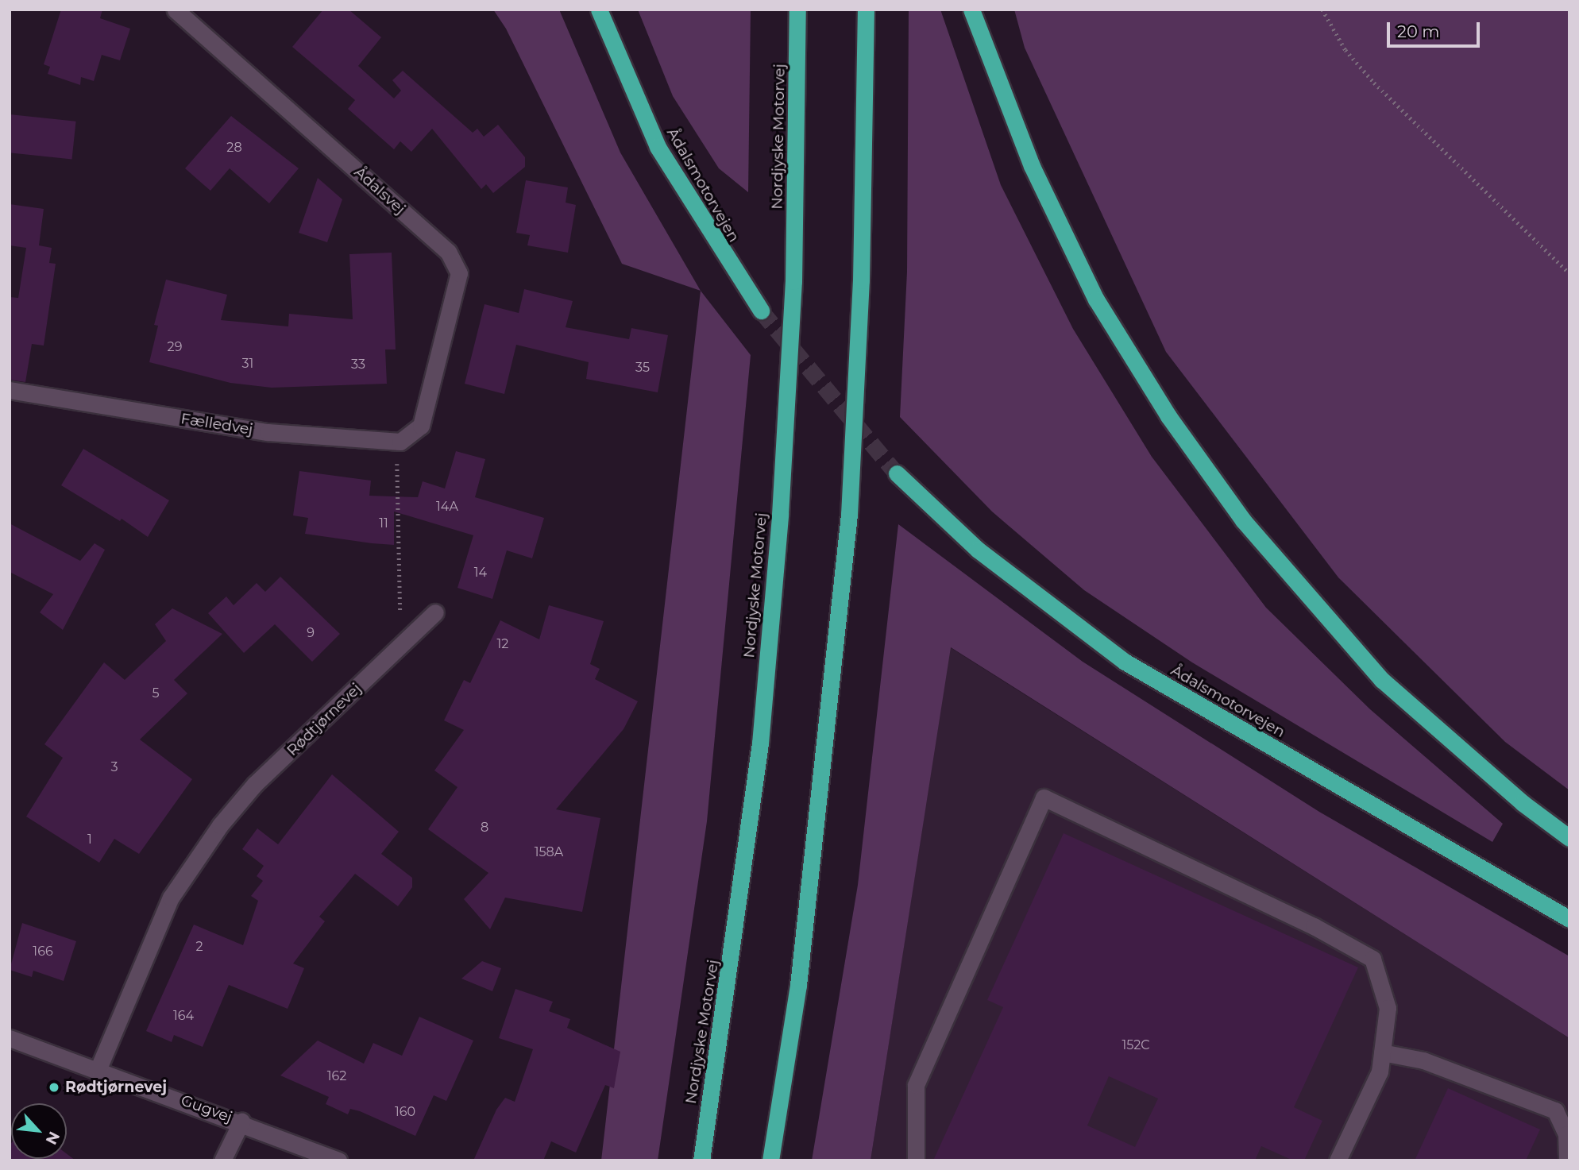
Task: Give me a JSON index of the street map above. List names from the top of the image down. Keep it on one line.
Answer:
{"streets":{"highway":["Nordjyske Motorvej","Ådalsmotorvejen"],"street":["Ådalsvej","Fælledvej","Rødtjørnevej","Gugvej"]},"crossings":[["Ådalsvej","Fælledvej"],["Rødtjørnevej","Gugvej"]],"places":["Rødtjørnevej"],"house_numbers":["28","29","31","33","35","14A","11","14","9","12","5","3","8","1","158A","2","166","164","152C","162","160"],"scale_bar":"20 m","north":"bottom right"}
